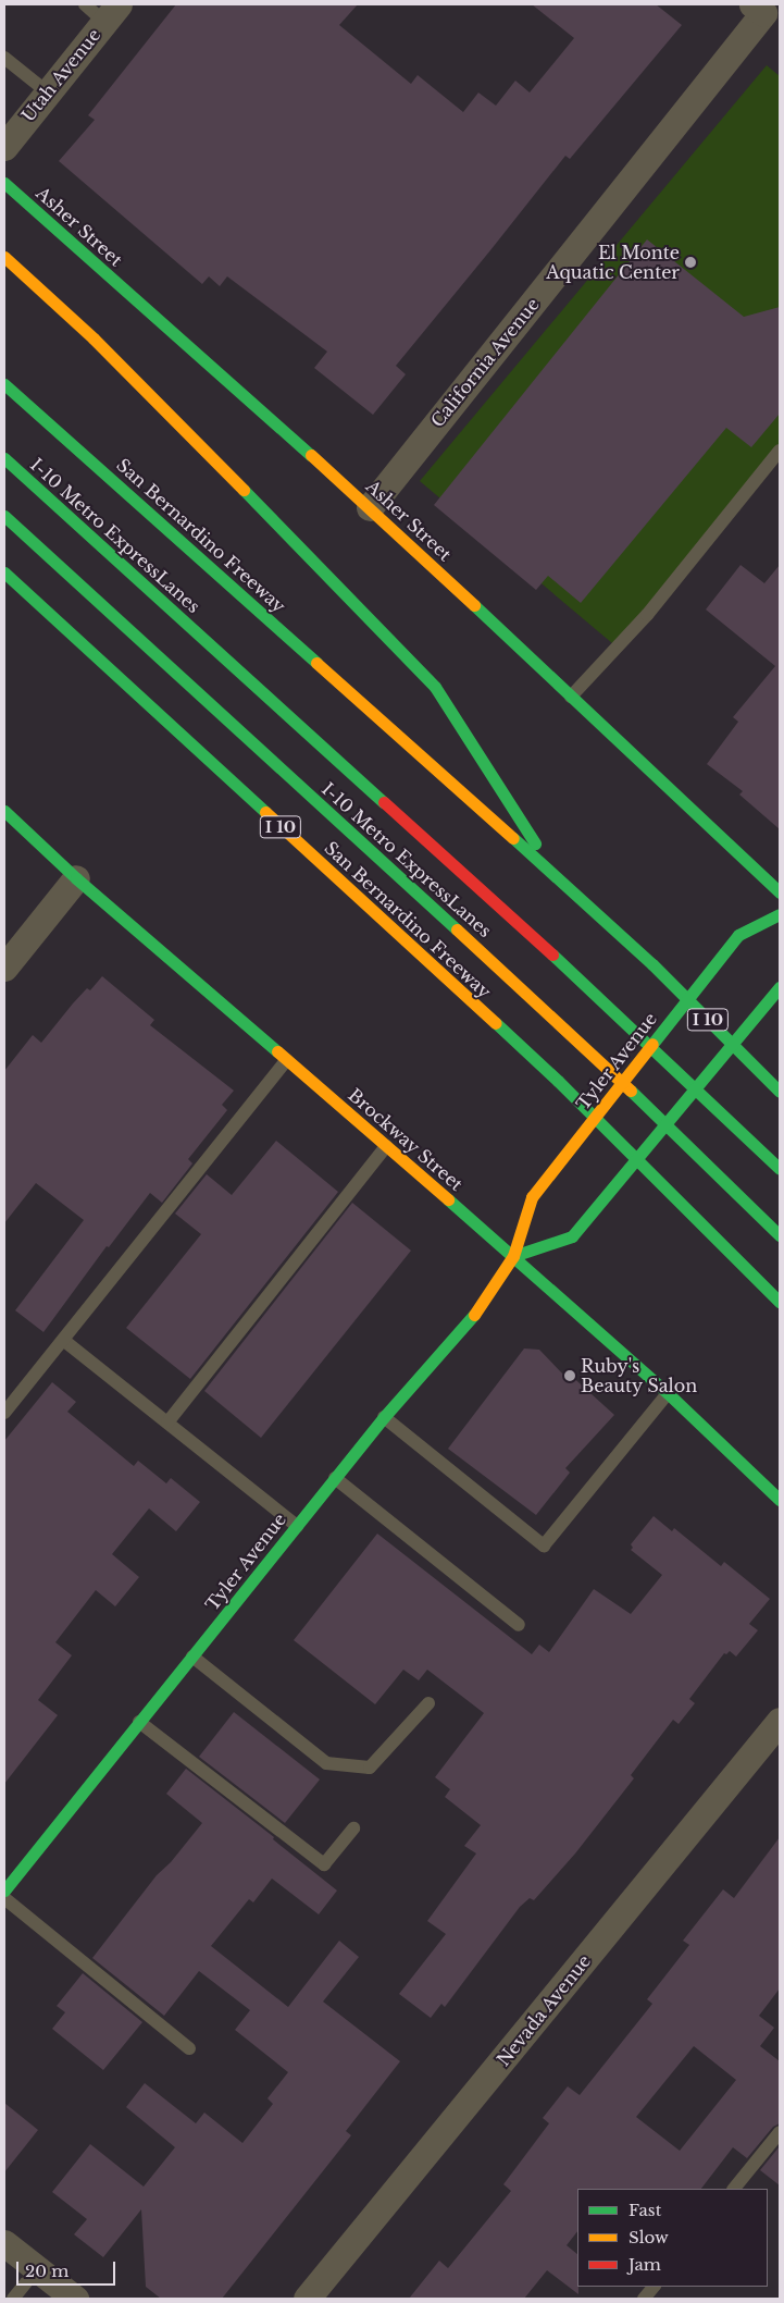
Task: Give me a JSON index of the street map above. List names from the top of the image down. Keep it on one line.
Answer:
{"streets":{"main road":["Asher Street","I-10 Metro ExpressLanes","San Bernardino Freeway","I 10","Tyler Avenue","Brockway Street"],"street":["Utah Avenue","California Avenue","Nevada Avenue"]},"crossings":[["Asher Street","California Avenue"],["Tyler Avenue","Brockway Street"]],"places":["El Monte Aquatic Center","Ruby's Beauty Salon"],"legend":["Fast","Slow","Jam"],"scale_bar":"20 m"}
